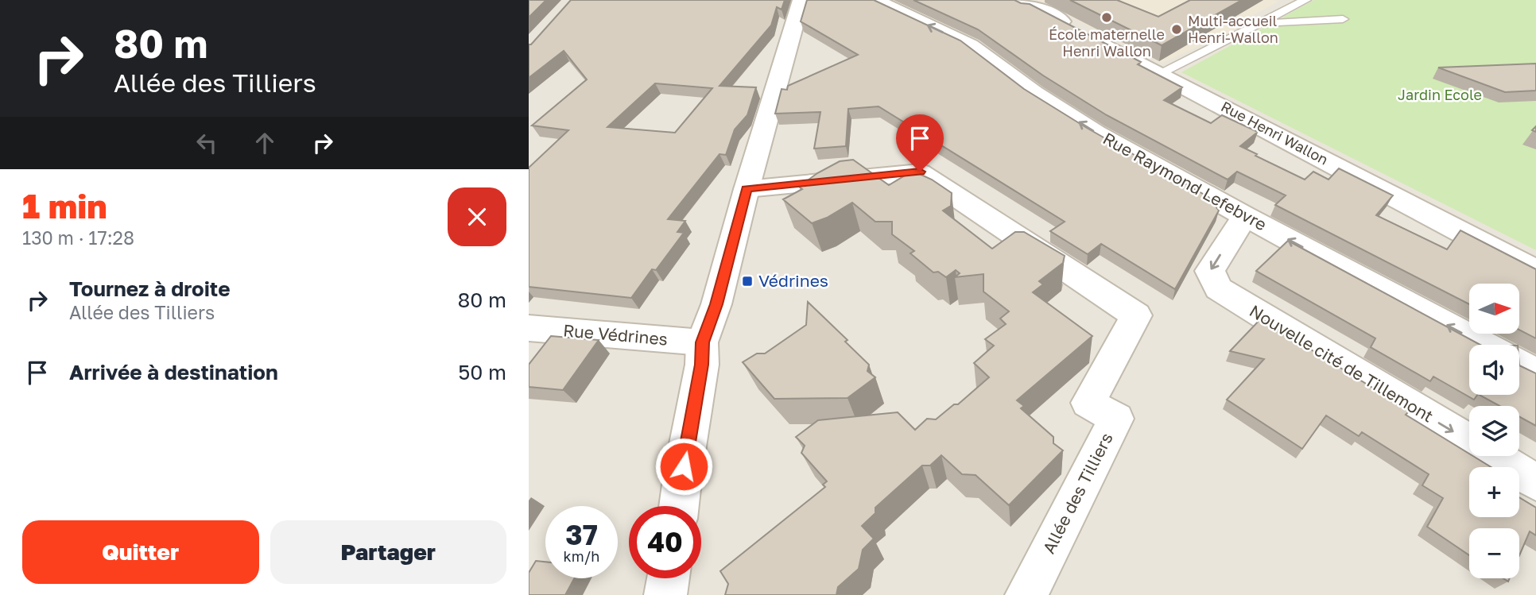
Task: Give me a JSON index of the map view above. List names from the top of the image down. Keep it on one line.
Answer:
{"streets":{"street":["Rue Henri Wallon","Rue Raymond Lefebvre","Rue Védrines","Nouvelle cité de Tillemont","Allée des Tilliers"]},"crossings":[["Rue Raymond Lefebvre","Nouvelle cité de Tillemont"]],"one_way":["Rue Raymond Lefebvre","Nouvelle cité de Tillemont"],"parks":["Jardin Ecole"],"places":{"other":["École maternelle Henri Wallon","Multi-accueil Henri-Wallon"],"transit":["Védrines"]},"north":"right","page":{"turn":["80 m","Allée des Tilliers"],"heading":["1 min","130 m · 17:28"],"list":[{"name":"Tournez à droite","note":"Allée des Tilliers","value":"80 m"},{"name":"Arrivée à destination","value":"50 m"}],"map_buttons":["+","−"],"speed":"37 km/h","limit":"40","buttons":["Quitter","Partager"]}}
